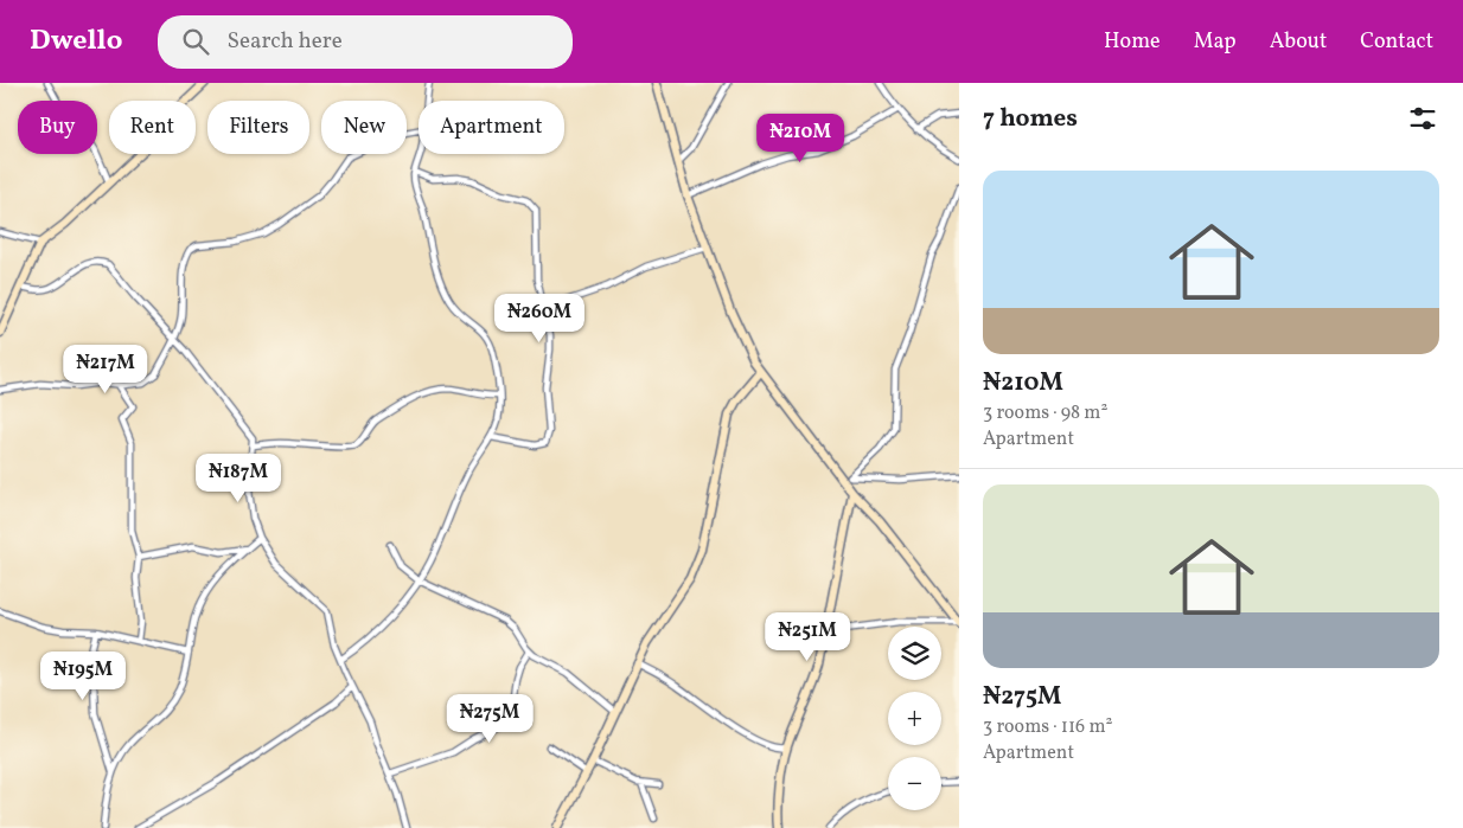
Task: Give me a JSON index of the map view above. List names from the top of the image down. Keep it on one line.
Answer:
{"page":{"header":"Dwello","search":"Search here","nav":["Home","Map","About","Contact"],"heading":"7 homes","chip":["Buy","Rent","Filters","New","Apartment"],"price":["₦210M","₦260M","₦217M","₦187M","₦251M","₦195M","₦275M"],"list":[{"name":"₦210M","note":"3 rooms · 98 m² · Apartment"},{"name":"₦275M","note":"3 rooms · 116 m² · Apartment"}],"map_buttons":["+","−"]}}
